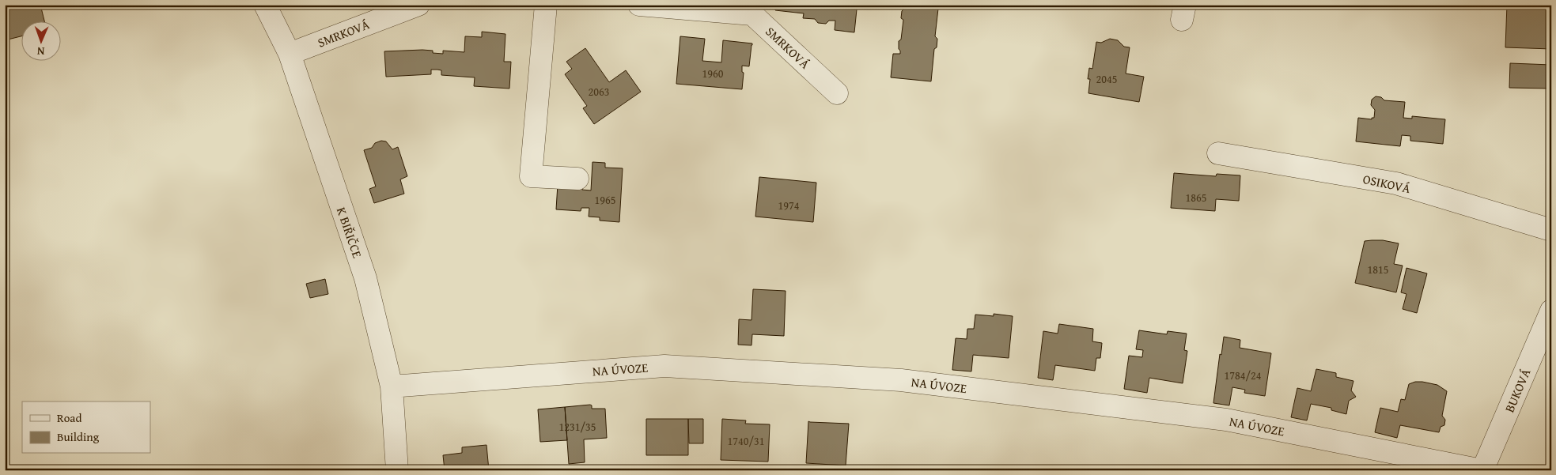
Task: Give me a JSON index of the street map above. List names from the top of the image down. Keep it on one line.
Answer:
{"streets":{"street":["SMRKOVÁ","OSIKOVÁ","K BIŘIČCE","NA ÚVOZE","BUKOVÁ"]},"crossings":[["SMRKOVÁ","K BIŘIČCE"],["K BIŘIČCE","NA ÚVOZE"],["NA ÚVOZE","BUKOVÁ"]],"house_numbers":["1960","2045","2063","1865","1965","1974","1815","1784/24","1231/35","1740/31"],"legend":["Road","Building"],"north":"bottom"}
